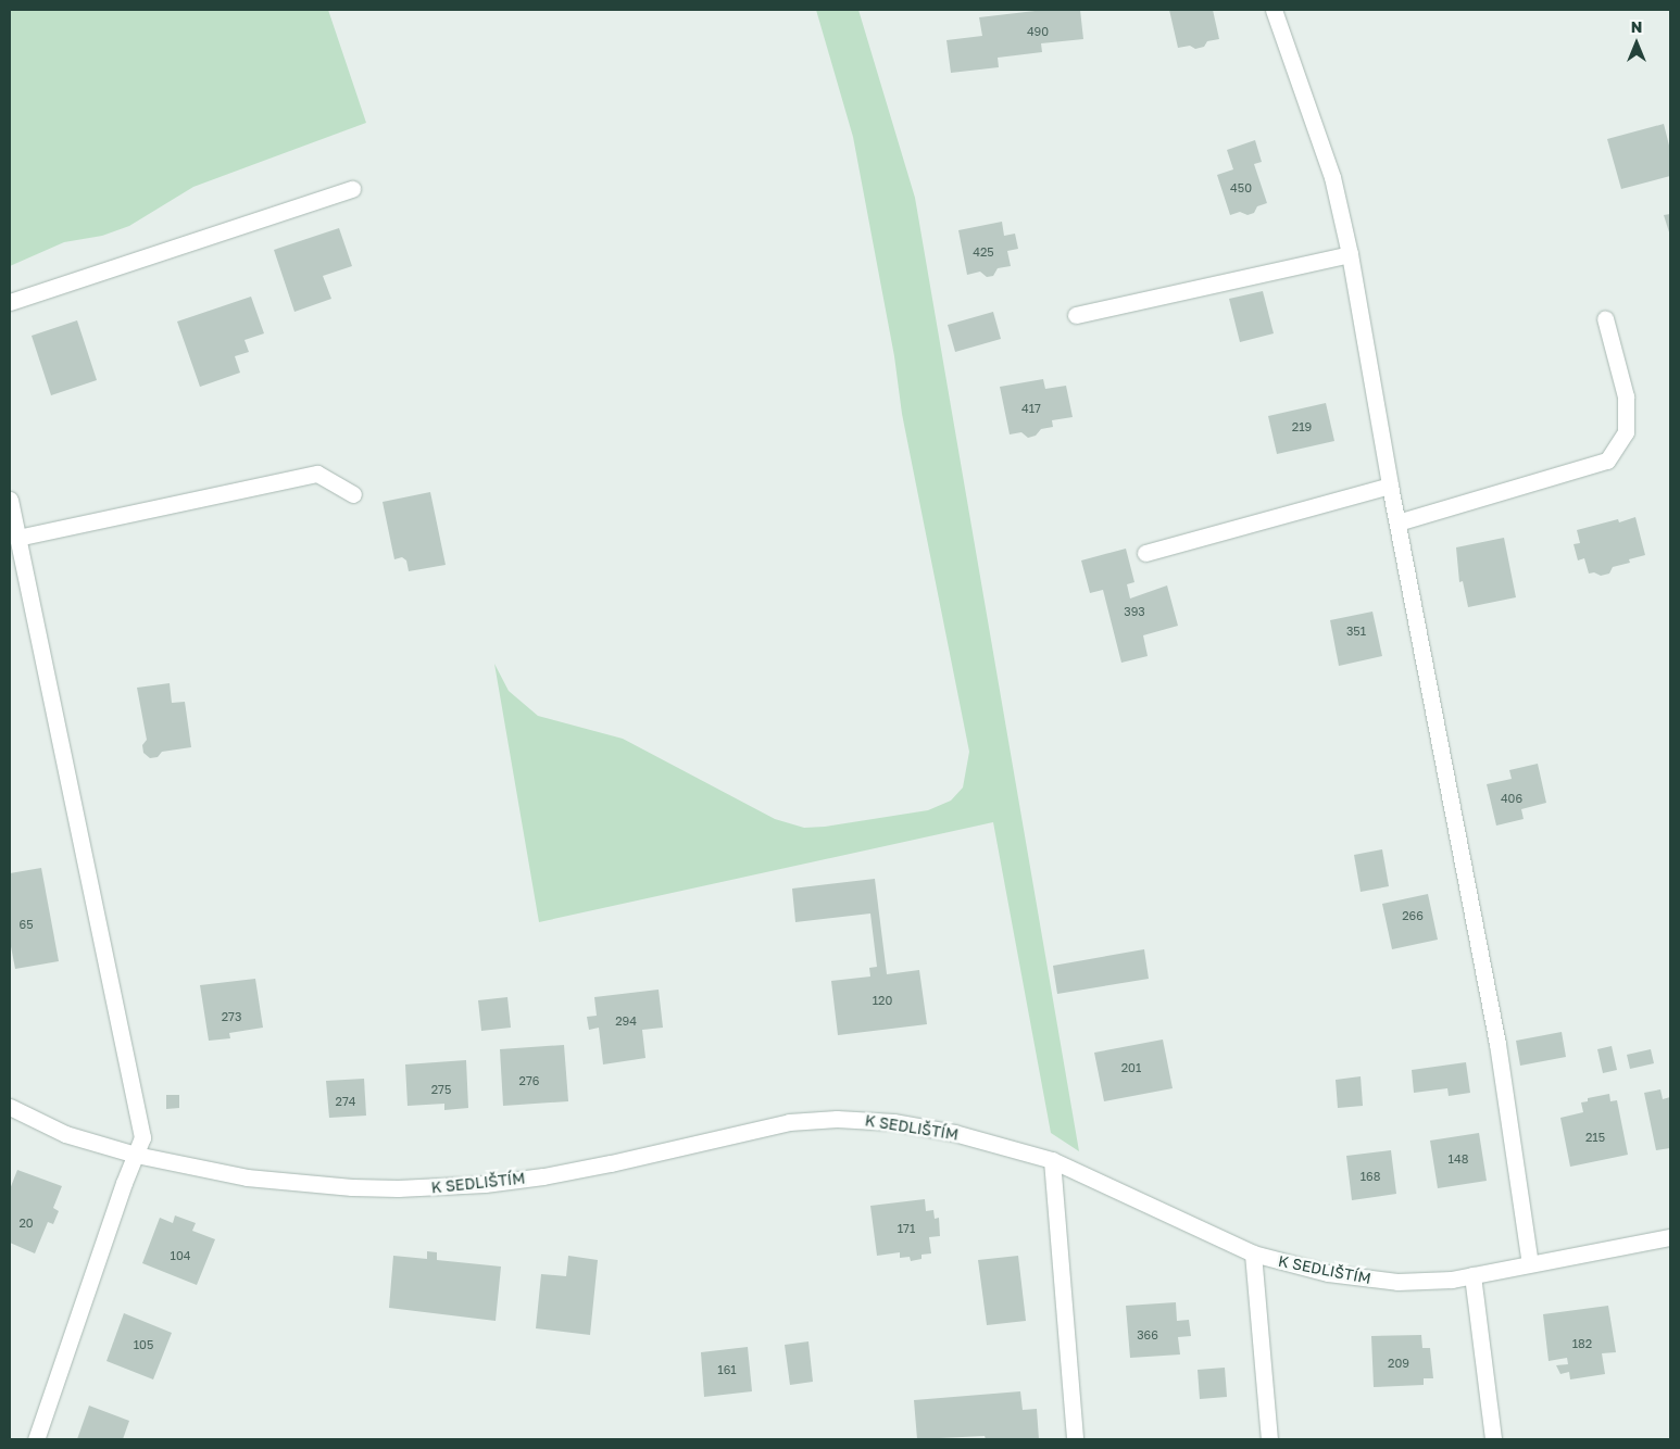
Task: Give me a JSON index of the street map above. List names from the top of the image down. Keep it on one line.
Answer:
{"streets":{"street":["K SEDLIŠTÍM"]},"house_numbers":["490","450","425","417","219","393","351","406","266","65","120","273","294","201","276","275","274","215","148","168","20","171","104","366","182","105","209","161"],"north":"top"}
